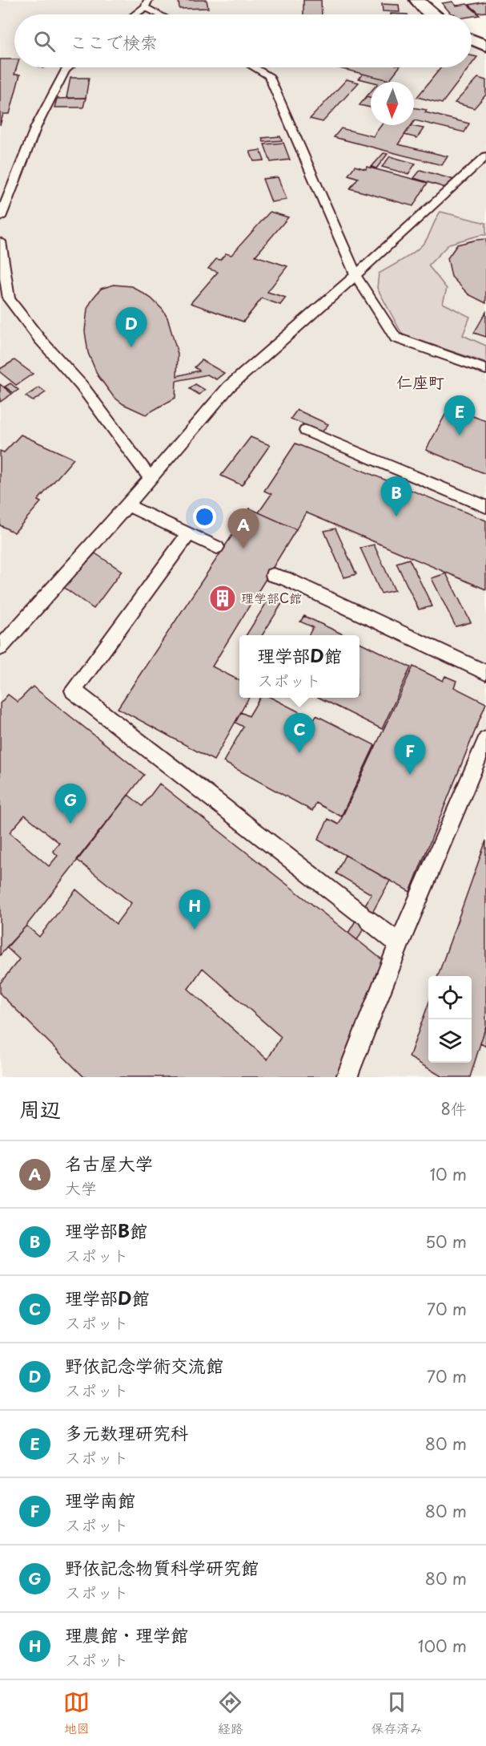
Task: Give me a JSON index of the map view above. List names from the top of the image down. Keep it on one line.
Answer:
{"districts":["仁座町"],"places":{"building":["理学部C館"]},"north":"bottom","page":{"search":"ここで検索","pins":["D","E","B","A","C","F","G","H"],"popup":["理学部D館","スポット"],"heading":["周辺","8件"],"list":[{"mark":"A","name":"名古屋大学","note":"大学","value":"10 m"},{"mark":"B","name":"理学部B館","note":"スポット","value":"50 m"},{"mark":"C","name":"理学部D館","note":"スポット","value":"70 m"},{"mark":"D","name":"野依記念学術交流館","note":"スポット","value":"70 m"},{"mark":"E","name":"多元数理研究科","note":"スポット","value":"80 m"},{"mark":"F","name":"理学南館","note":"スポット","value":"80 m"},{"mark":"G","name":"野依記念物質科学研究館","note":"スポット","value":"80 m"},{"mark":"H","name":"理農館・理学館","note":"スポット","value":"100 m"}],"nav":["地図","経路","保存済み"]}}
